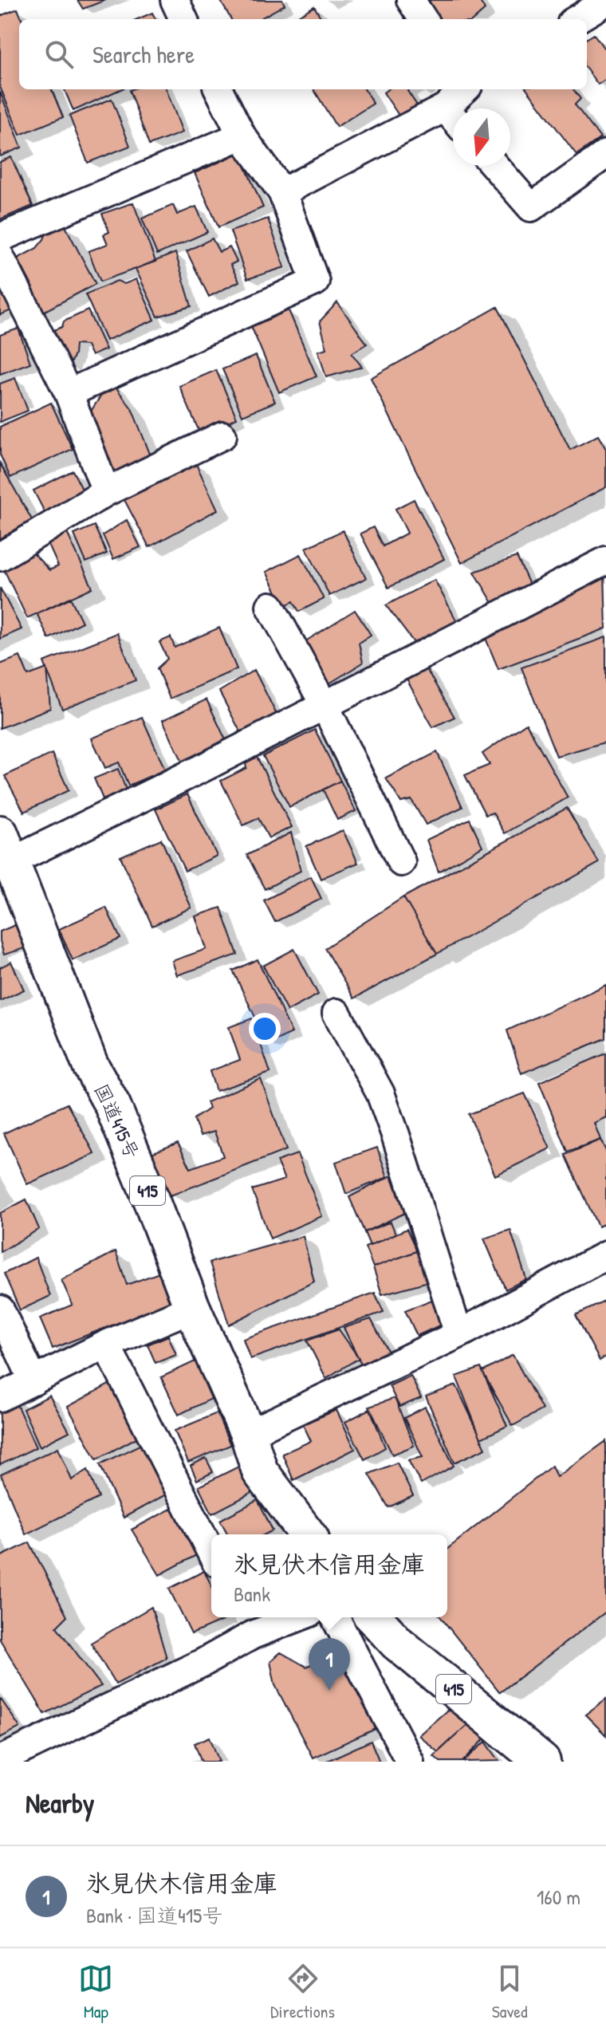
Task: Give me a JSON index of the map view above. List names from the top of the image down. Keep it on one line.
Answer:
{"streets":{"highway":["国道415号","415"]},"north":"bottom","page":{"search":"Search here","popup":["氷見伏木信用金庫","Bank"],"pins":"1","heading":"Nearby","list":[{"mark":"1","name":"氷見伏木信用金庫","note":"Bank · 国道415号","value":"160 m"}],"nav":["Map","Directions","Saved"]}}
